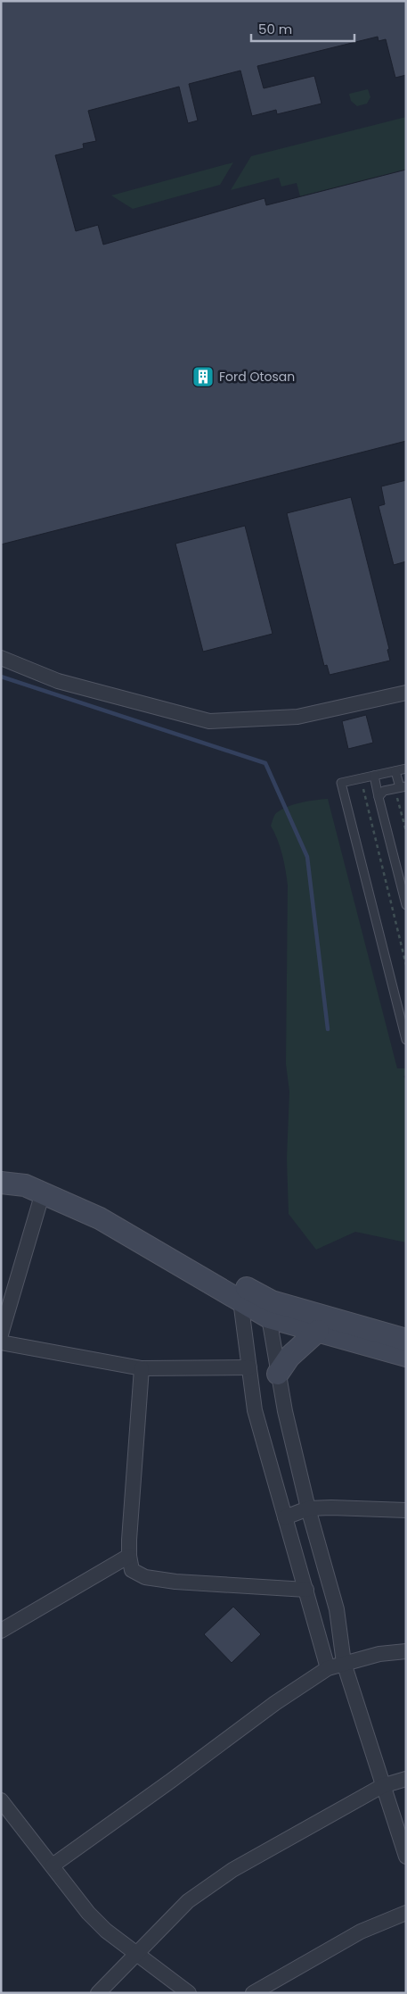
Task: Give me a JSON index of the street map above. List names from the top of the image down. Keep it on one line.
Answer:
{"places":{"building":["Ford Otosan"]},"scale_bar":"50 m"}
